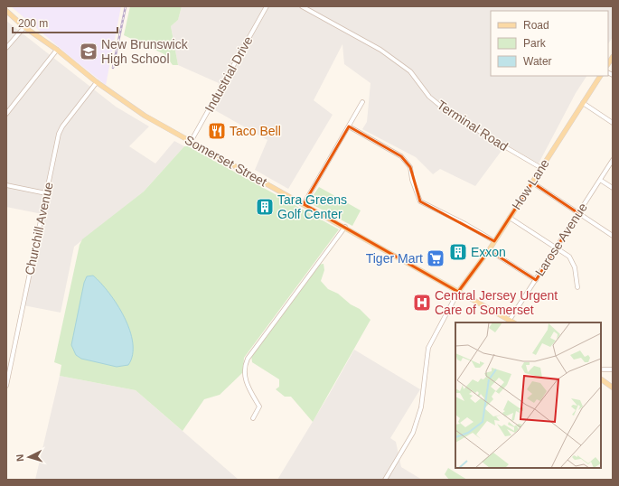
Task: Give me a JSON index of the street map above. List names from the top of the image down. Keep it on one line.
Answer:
{"streets":{"main road":["Somerset Street","How Lane"],"street":["Industrial Drive","Terminal Road","Churchill Avenue","Larose Avenue"]},"crossings":[["Industrial Drive","Somerset Street"],["Terminal Road","How Lane"],["Somerset Street","How Lane"],["Somerset Street","Churchill Avenue"],["Somerset Street","Larose Avenue"]],"places":{"school or university":["New Brunswick High School"],"restaurant":["Taco Bell"],"building":["Tara Greens Golf Center","Exxon"],"supermarket":["Tiger Mart"],"hospital":["Central Jersey Urgent Care of Somerset"]},"legend":["Road","Park","Water"],"scale_bar":"200 m","north":"left"}
